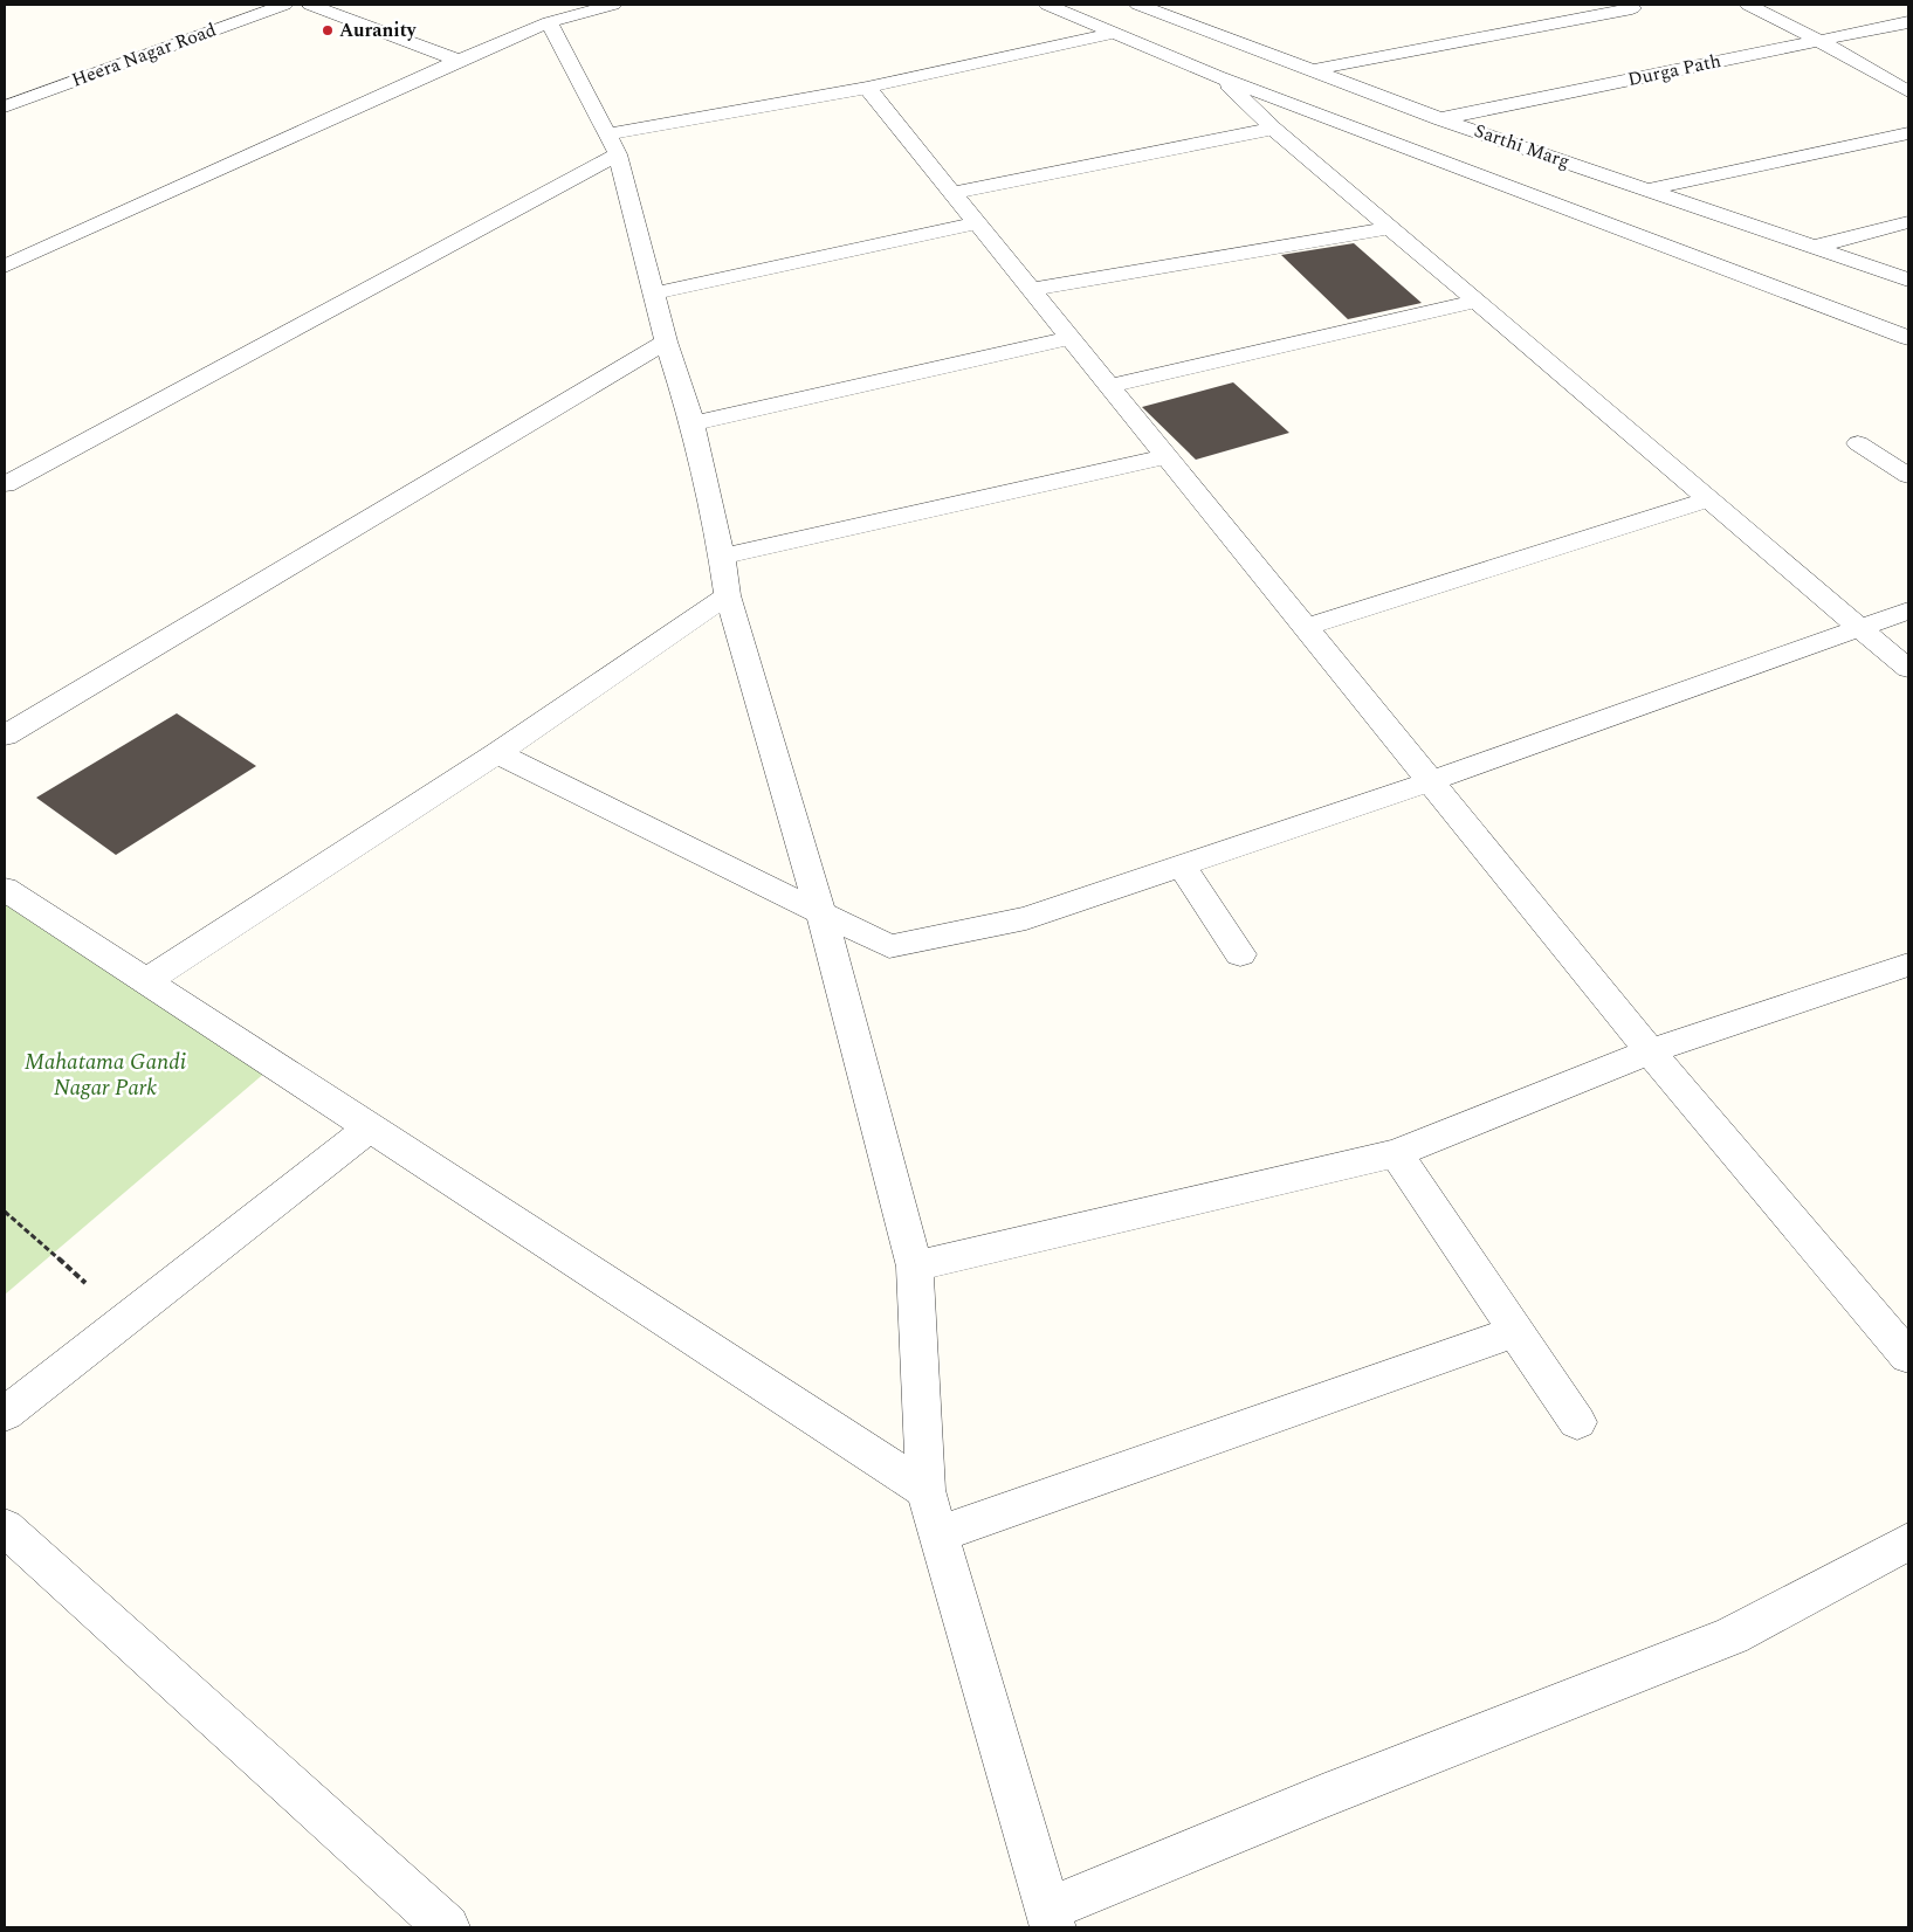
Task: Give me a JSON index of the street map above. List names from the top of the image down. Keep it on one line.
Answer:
{"streets":{"street":["Heera Nagar Road","Durga Path","Sarthi Marg"]},"crossings":[["Durga Path","Sarthi Marg"]],"parks":["Mahatama Gandi Nagar Park"],"places":["Auranity"]}
